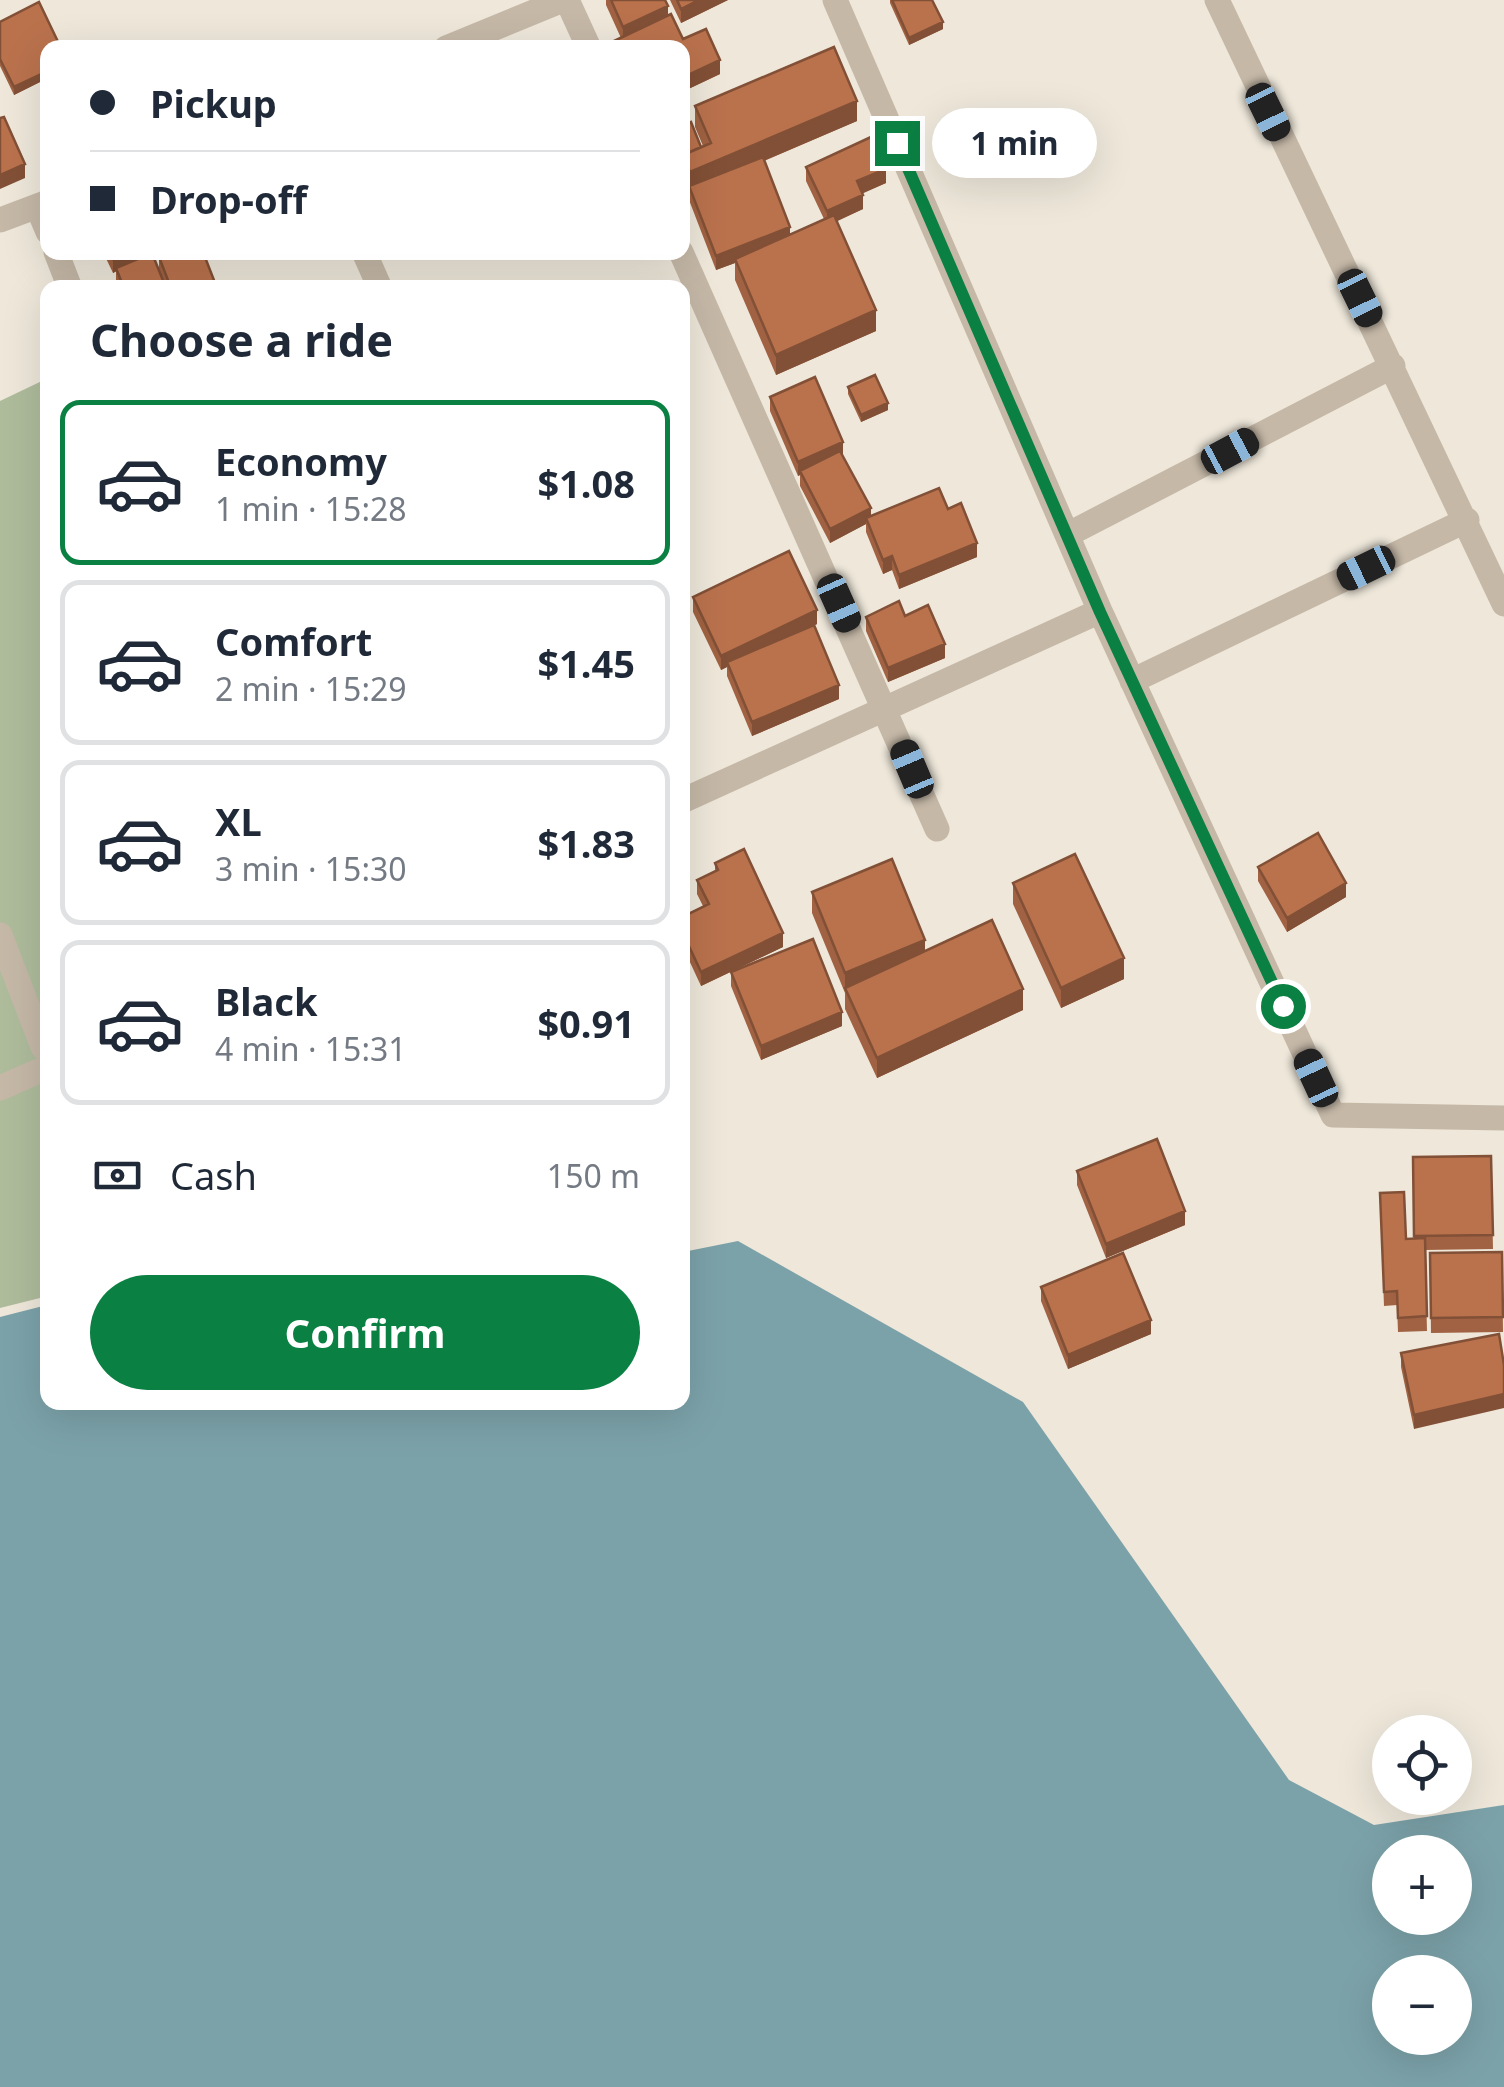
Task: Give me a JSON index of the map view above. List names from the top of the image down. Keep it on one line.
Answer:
{"page":{"banner":["Pickup","Drop-off"],"bubble":"1 min","heading":"Choose a ride","list":[{"name":"Economy","note":"1 min · 15:28","value":"$1.08"},{"name":"Comfort","note":"2 min · 15:29","value":"$1.45"},{"name":"XL","note":"3 min · 15:30","value":"$1.83"},{"name":"Black","note":"4 min · 15:31","value":"$0.91"}],"pay":["Cash","150 m"],"buttons":"Confirm","map_buttons":["+","−"]}}
